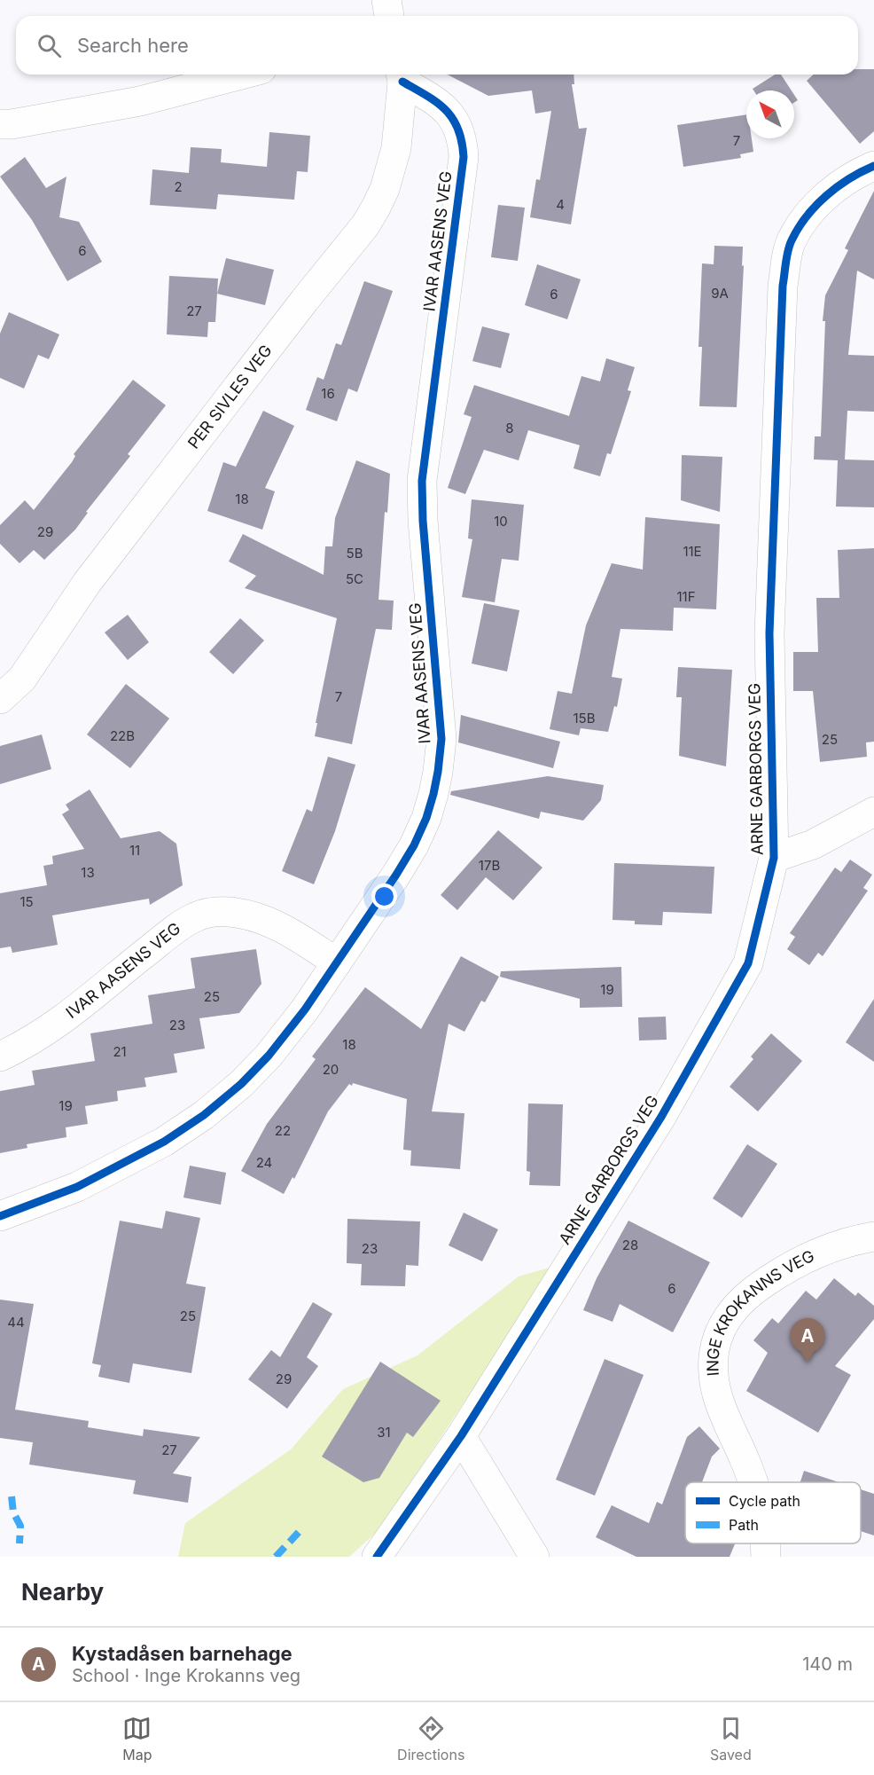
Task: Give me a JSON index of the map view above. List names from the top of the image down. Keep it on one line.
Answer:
{"streets":{"street":["IVAR AASENS VEG","PER SIVLES VEG","ARNE GARBORGS VEG","INGE KROKANNS VEG"]},"crossings":[["IVAR AASENS VEG","PER SIVLES VEG"]],"house_numbers":["7","2","4","6","9A","6","27","16","8","18","10","29","11E","5B","5C","11F","7","15B","22B","25","11","17B","13","15","19","25","23","18","21","20","19","22","24","28","23","6","25","44","29","31","27"],"legend":["Cycle path","Path"],"north":"top left","page":{"search":"Search here","pins":"A","heading":"Nearby","list":[{"mark":"A","name":"Kystadåsen barnehage","note":"School · Inge Krokanns veg","value":"140 m"}],"nav":["Map","Directions","Saved"]}}
